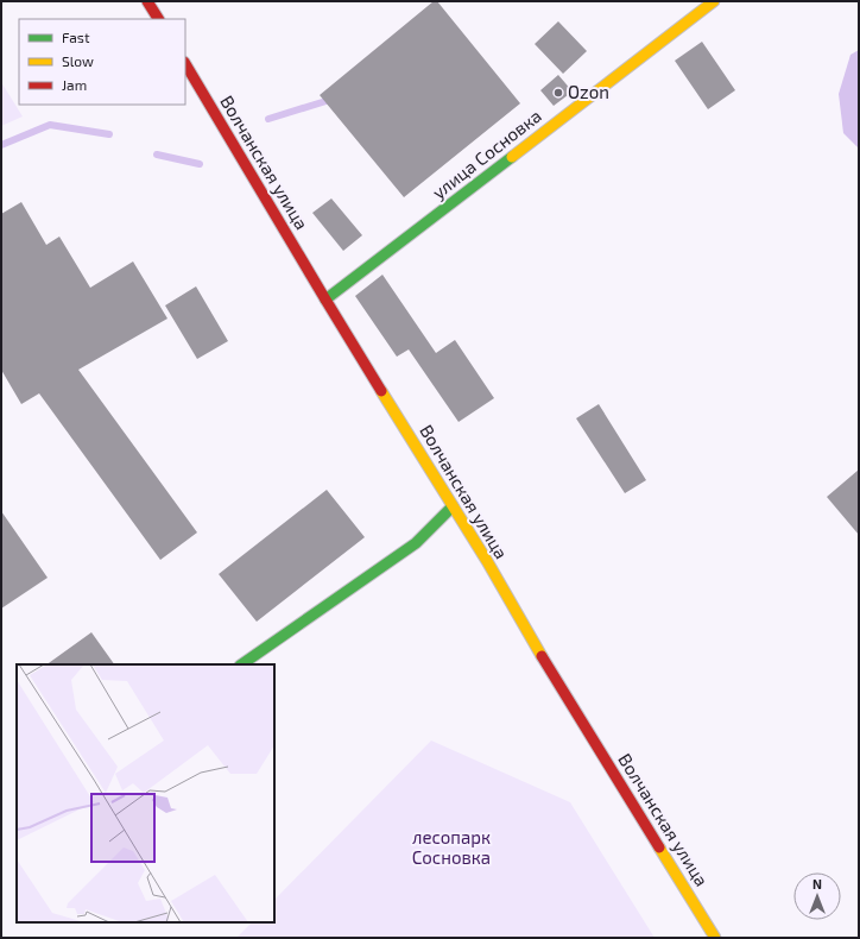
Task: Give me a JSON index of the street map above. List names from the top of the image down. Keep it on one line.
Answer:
{"streets":{"main road":["улица Сосновка","Волчанская улица"]},"crossings":[["улица Сосновка","Волчанская улица"]],"parks":["лесопарк Сосновка"],"places":["Ozon"],"legend":["Fast","Slow","Jam"],"north":"top"}
